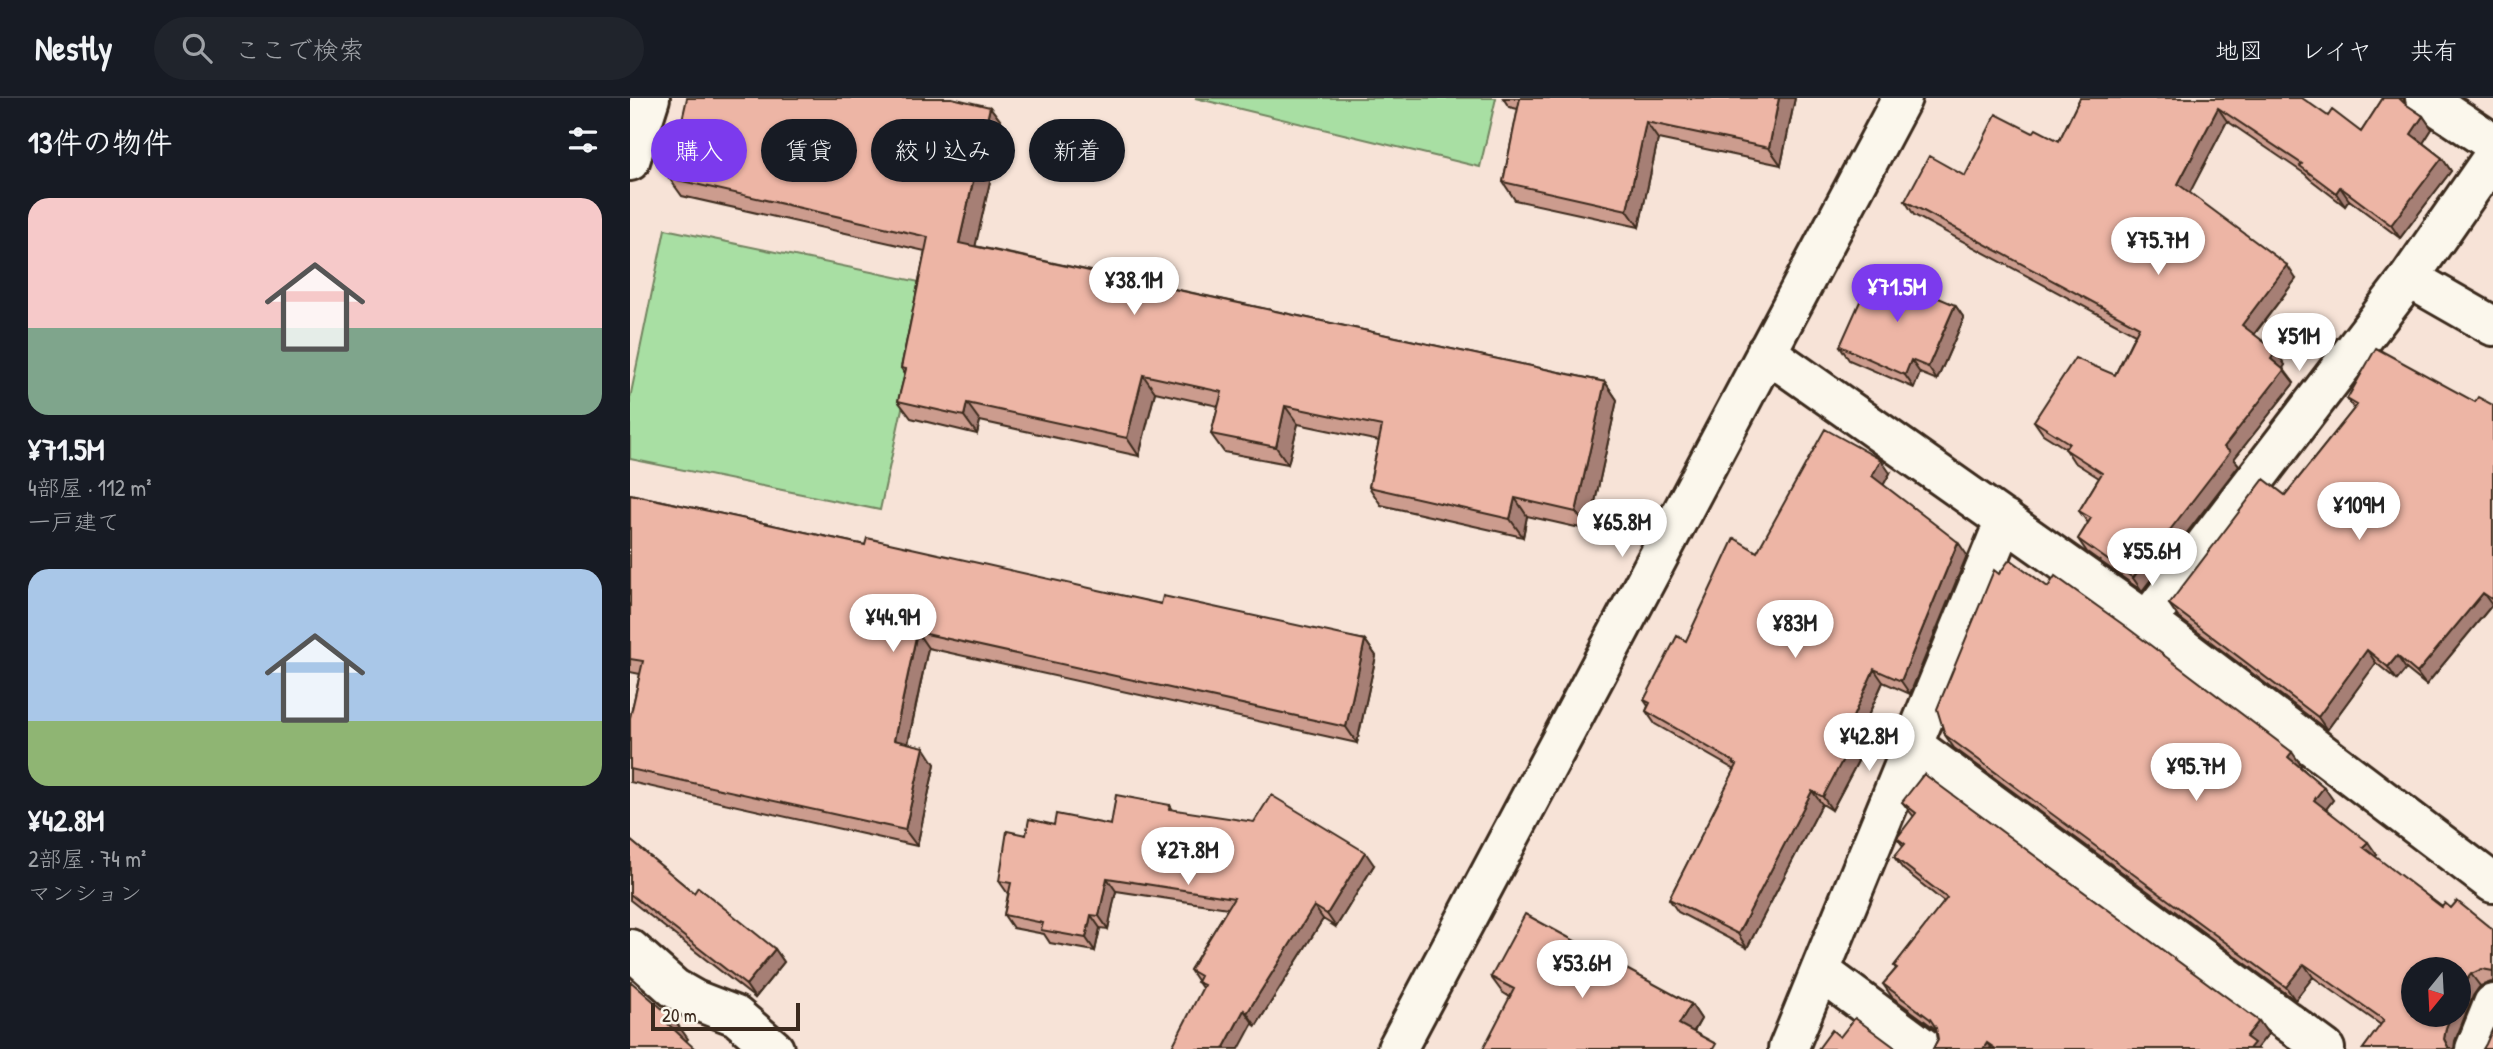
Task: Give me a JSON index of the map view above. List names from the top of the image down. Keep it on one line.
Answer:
{"scale_bar":"20 m","north":"bottom","page":{"header":"Nestly","search":"ここで検索","nav":["地図","レイヤ","共有"],"heading":"13件の物件","chip":["購入","賃貸","絞り込み","新着"],"list":[{"name":"¥71.5M","note":"4部屋 · 112 m² · 一戸建て"},{"name":"¥42.8M","note":"2部屋 · 74 m² · マンション"}],"price":["¥75.7M","¥38.1M","¥71.5M","¥51M","¥109M","¥65.8M","¥55.6M","¥44.9M","¥83M","¥42.8M","¥95.7M","¥27.8M","¥53.6M"],"scale":"20 m"}}
